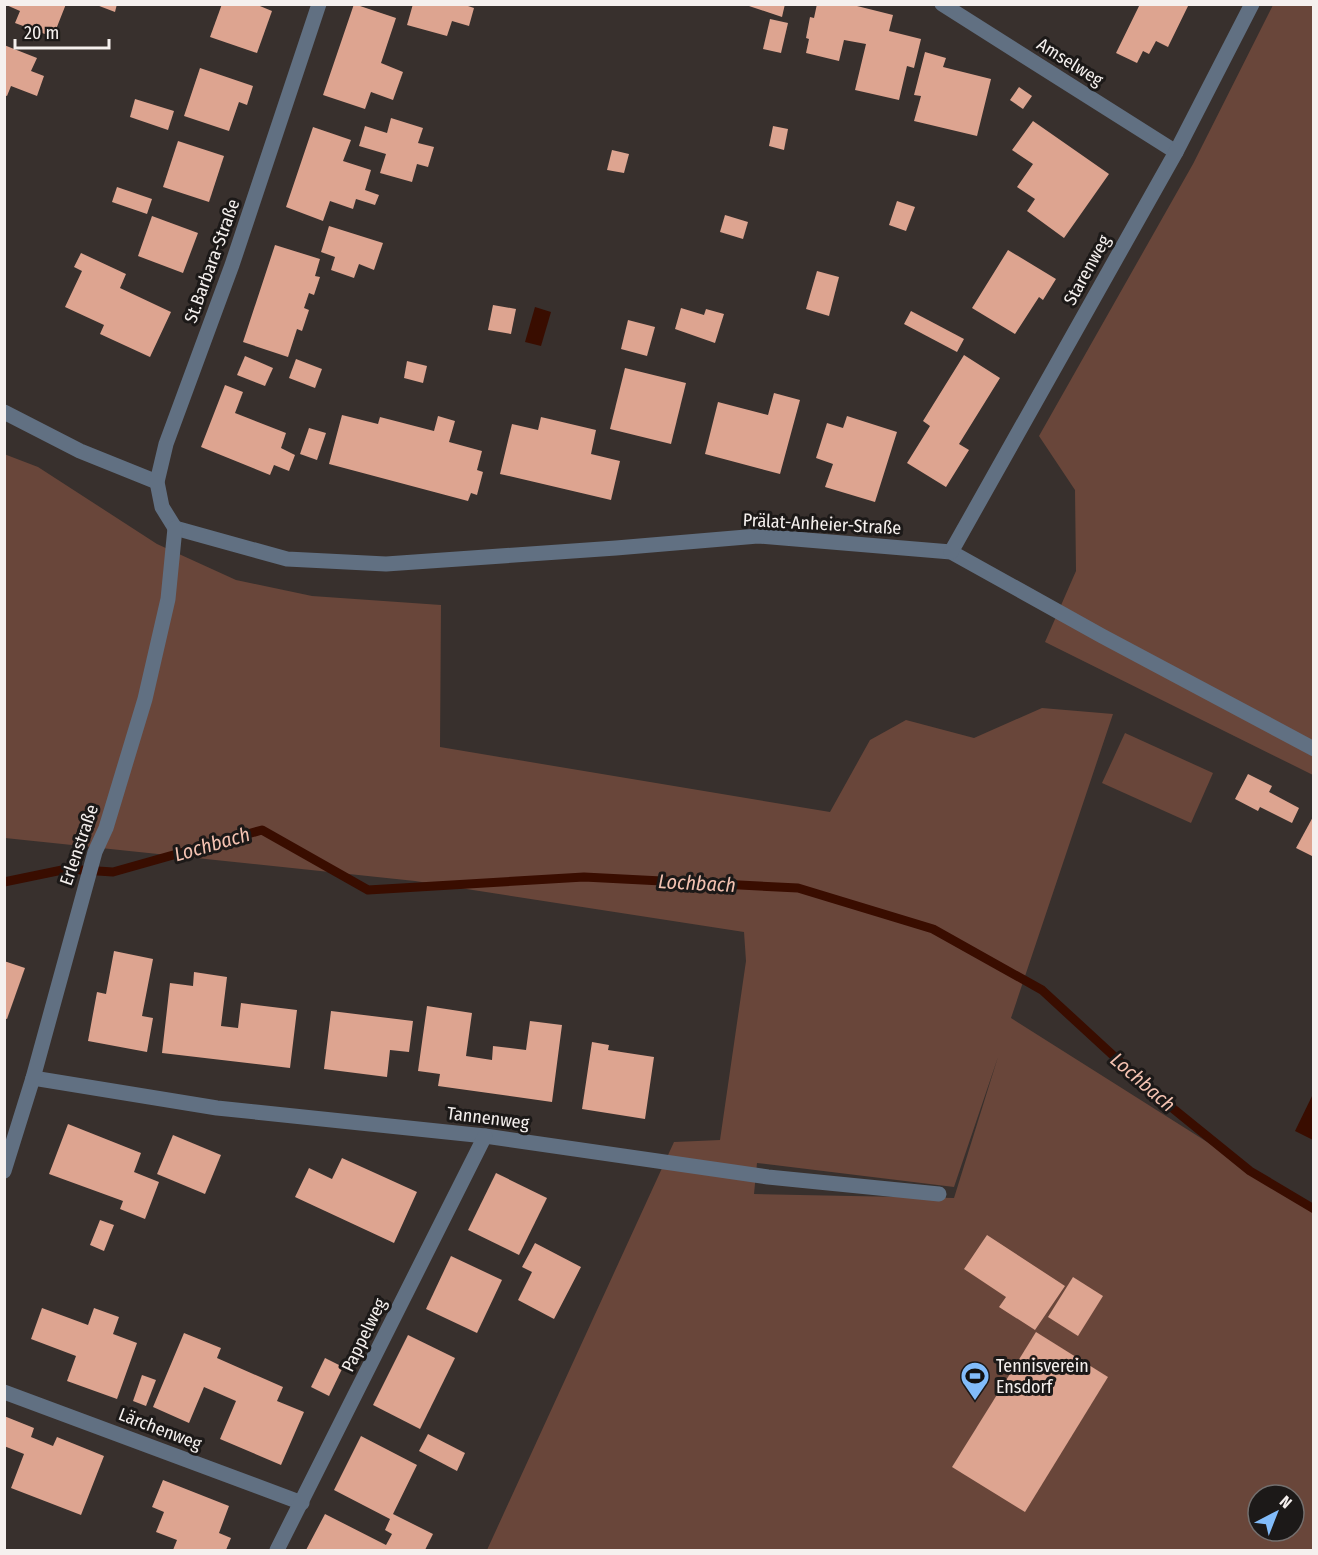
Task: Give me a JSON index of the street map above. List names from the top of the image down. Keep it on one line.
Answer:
{"streets":{"street":["Amselweg","St.Barbara-Straße","Starenweg","Prälat-Anheier-Straße","Erlenstraße","Tannenweg","Pappelweg","Lärchenweg"]},"crossings":[["Amselweg","Starenweg"],["St.Barbara-Straße","Prälat-Anheier-Straße"],["St.Barbara-Straße","Erlenstraße"],["Starenweg","Prälat-Anheier-Straße"],["Prälat-Anheier-Straße","Erlenstraße"],["Erlenstraße","Tannenweg"],["Tannenweg","Pappelweg"],["Pappelweg","Lärchenweg"]],"water":["Lochbach"],"places":{"sports":["Tennisverein Ensdorf"]},"scale_bar":"20 m","north":"top right"}
